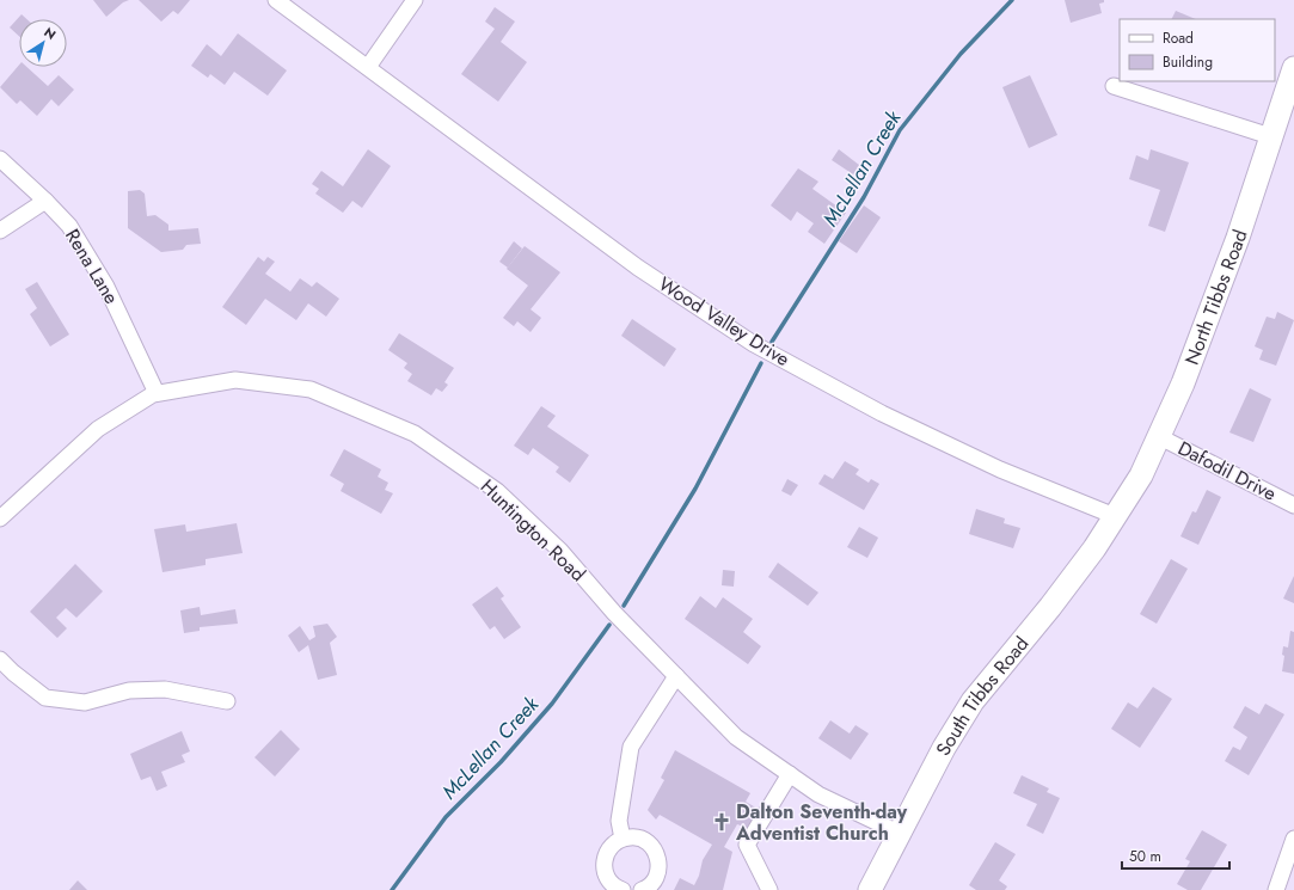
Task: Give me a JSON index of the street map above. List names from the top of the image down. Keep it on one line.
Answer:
{"streets":{"street":["Rena Lane","North Tibbs Road","Wood Valley Drive","Dafodil Drive","Huntington Road","South Tibbs Road"]},"crossings":[["Rena Lane","Huntington Road"],["North Tibbs Road","Wood Valley Drive"],["North Tibbs Road","Dafodil Drive"],["North Tibbs Road","South Tibbs Road"],["Wood Valley Drive","South Tibbs Road"],["Huntington Road","South Tibbs Road"]],"water":["McLellan Creek"],"places":{"church":["Dalton Seventh-day Adventist Church"]},"legend":["Road","Building"],"scale_bar":"50 m","north":"top right"}
